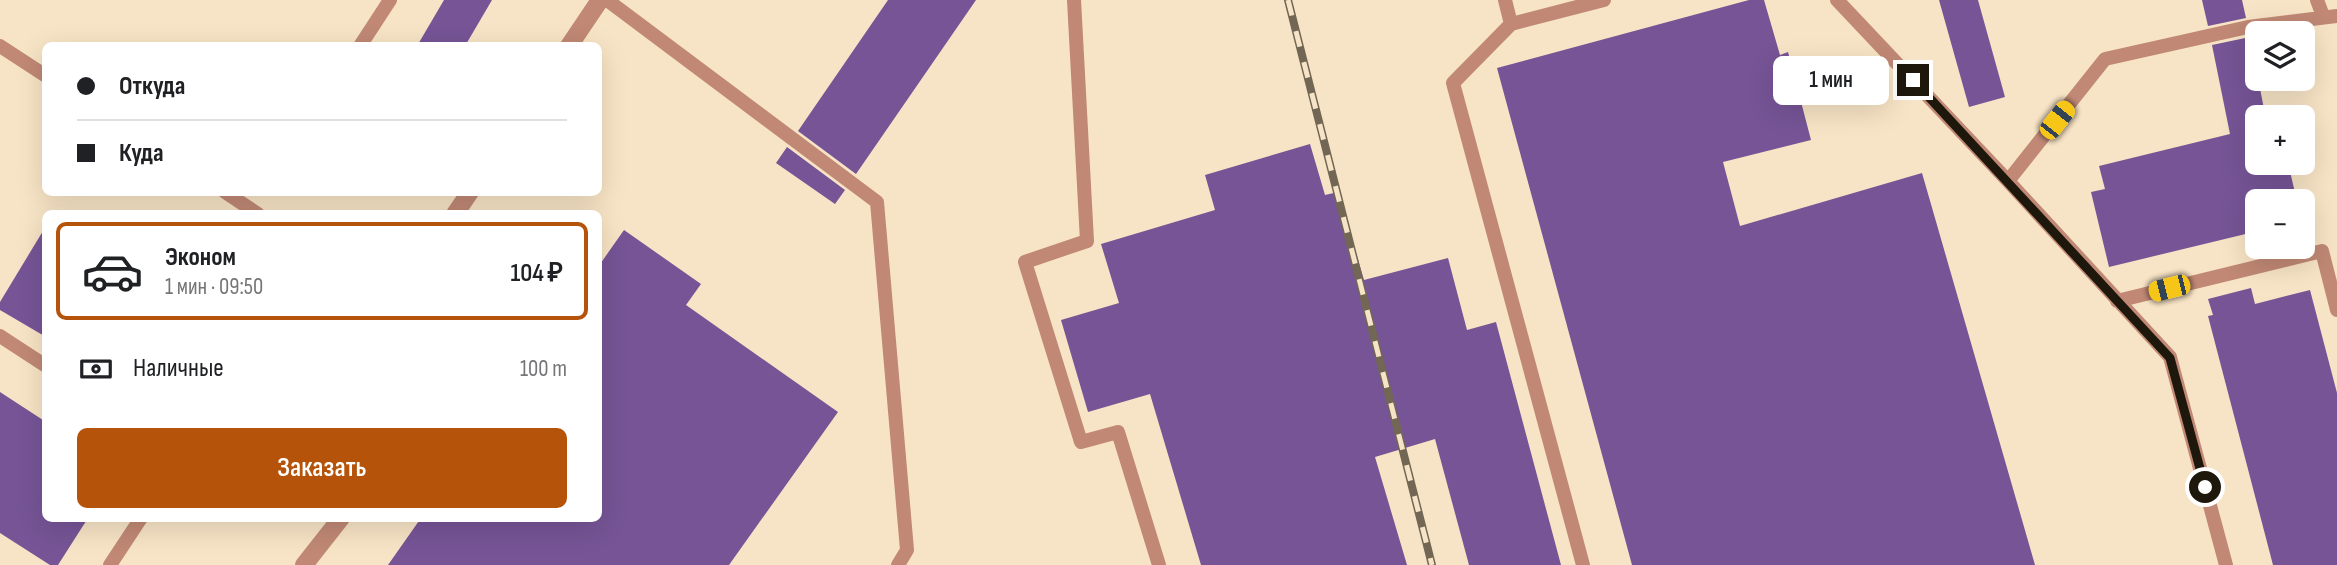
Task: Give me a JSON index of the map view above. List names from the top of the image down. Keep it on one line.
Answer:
{"page":{"map_buttons":["+","−"],"banner":["Откуда","Куда"],"bubble":"1 мин","list":[{"name":"Эконом","note":"1 мин · 09:50","value":"104 ₽"}],"pay":["Наличные","100 m"],"buttons":"Заказать"}}
